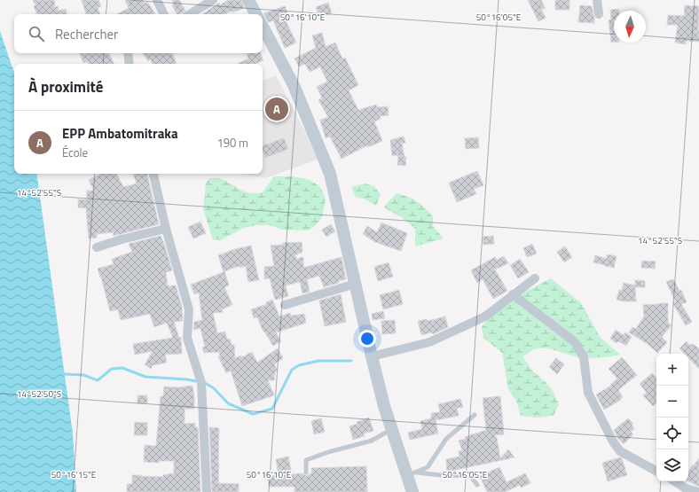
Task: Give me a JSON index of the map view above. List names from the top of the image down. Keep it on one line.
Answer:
{"north":"bottom","page":{"search":"Rechercher","heading":"À proximité","pins":"A","list":[{"mark":"A","name":"EPP Ambatomitraka","note":"École","value":"190 m"}],"map_buttons":["+","−"]},"coordinates":["50°16'10\"E","50°16'05\"E","14°52'55\"S","14°52'50\"S","50°16'15\"E"]}
